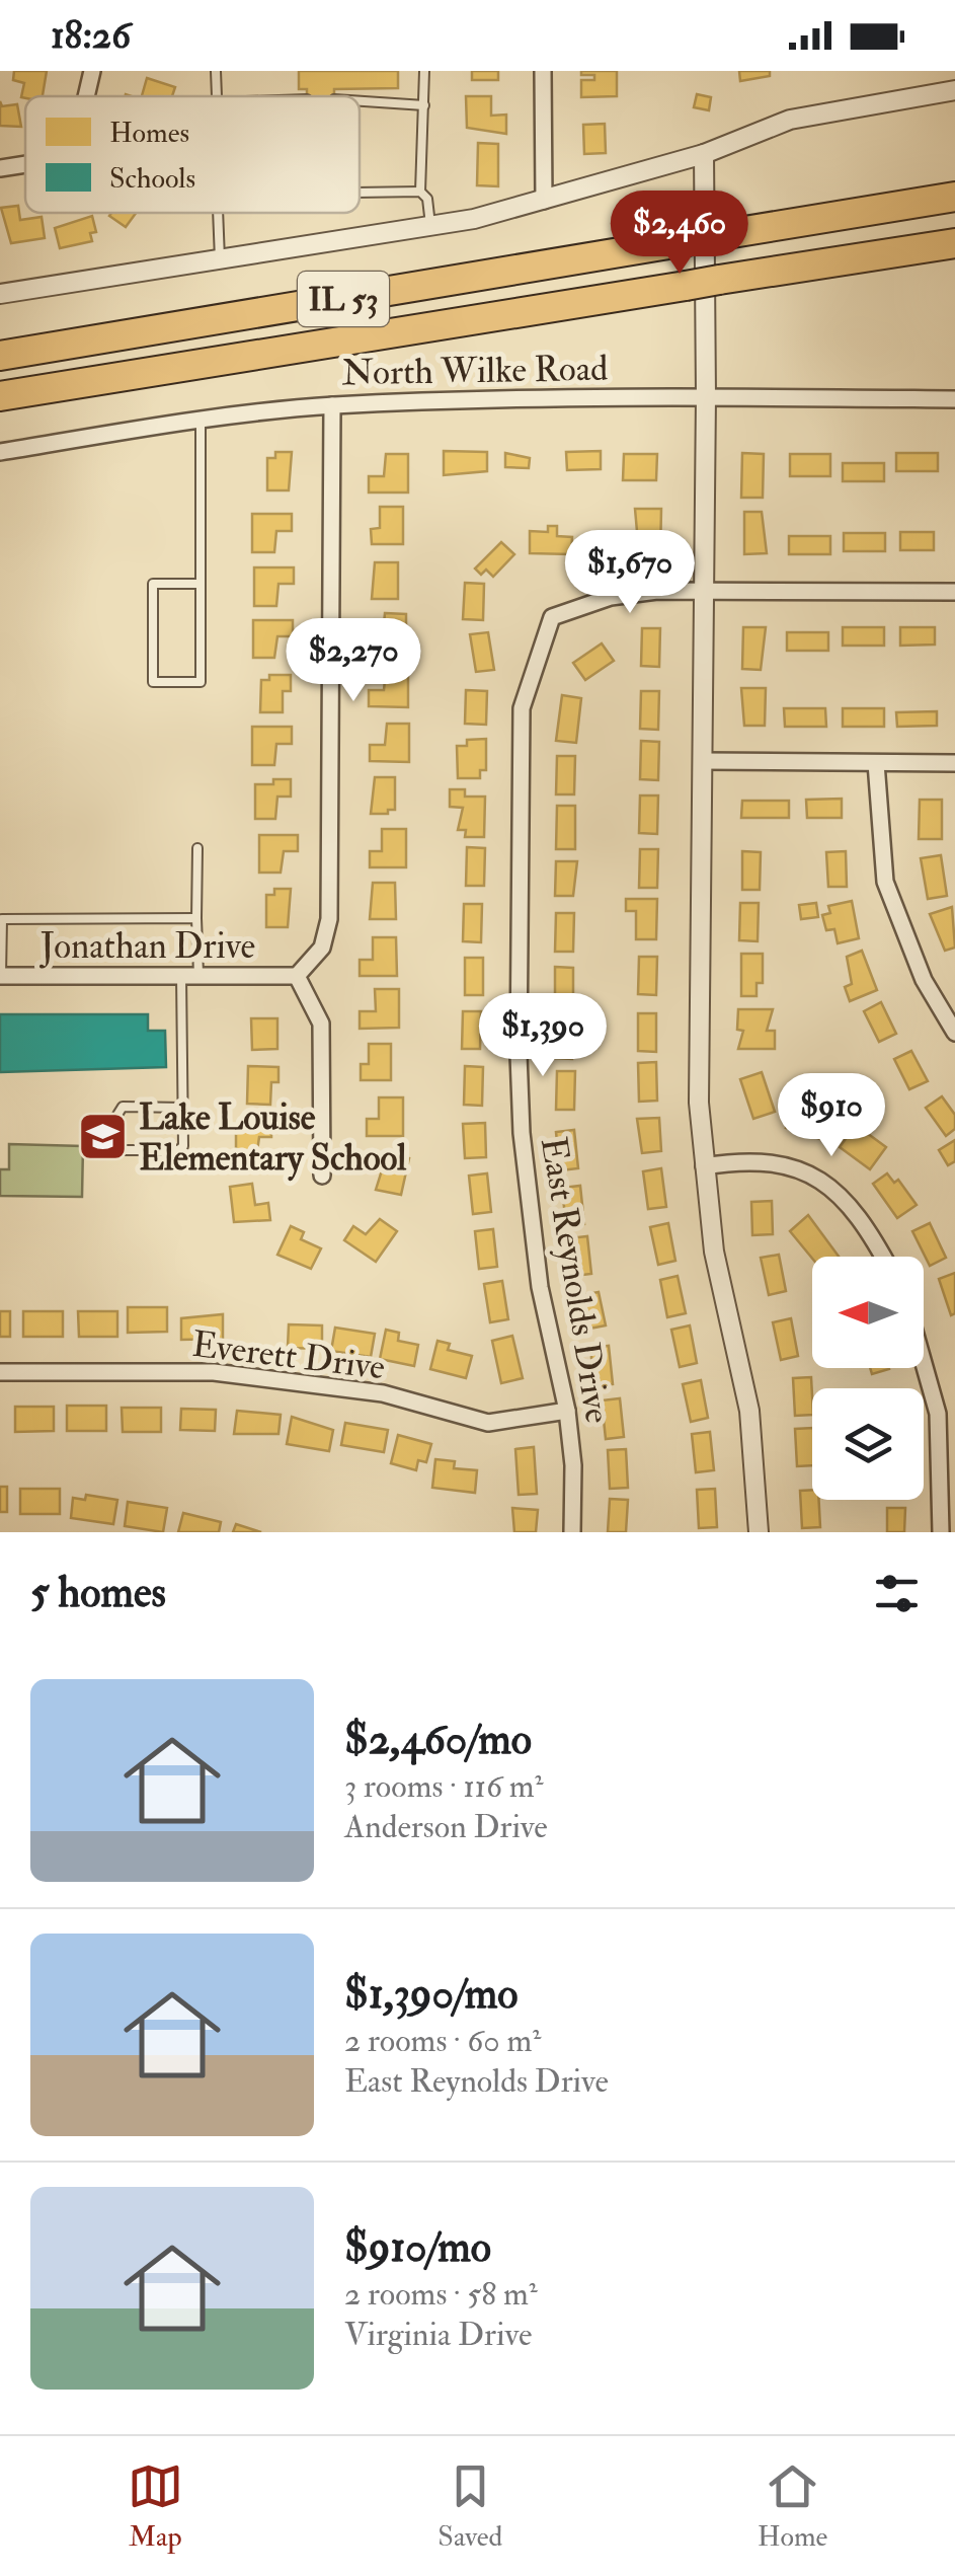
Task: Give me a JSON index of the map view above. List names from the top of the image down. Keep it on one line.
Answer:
{"streets":{"highway":["IL 53"],"street":["North Wilke Road","Jonathan Drive","East Reynolds Drive","Everett Drive"]},"crossings":[["East Reynolds Drive","Everett Drive"]],"places":{"school or university":["Lake Louise Elementary School"]},"legend":["Homes","Schools"],"north":"left","page":{"status":"18:26","price":["$2,460","$1,670","$2,270","$1,390","$910"],"heading":"5 homes","list":[{"name":"$2,460/mo","note":"3 rooms · 116 m² · Anderson Drive"},{"name":"$1,390/mo","note":"2 rooms · 60 m² · East Reynolds Drive"},{"name":"$910/mo","note":"2 rooms · 58 m² · Virginia Drive"}],"tabs":["Map","Saved","Home"]}}
